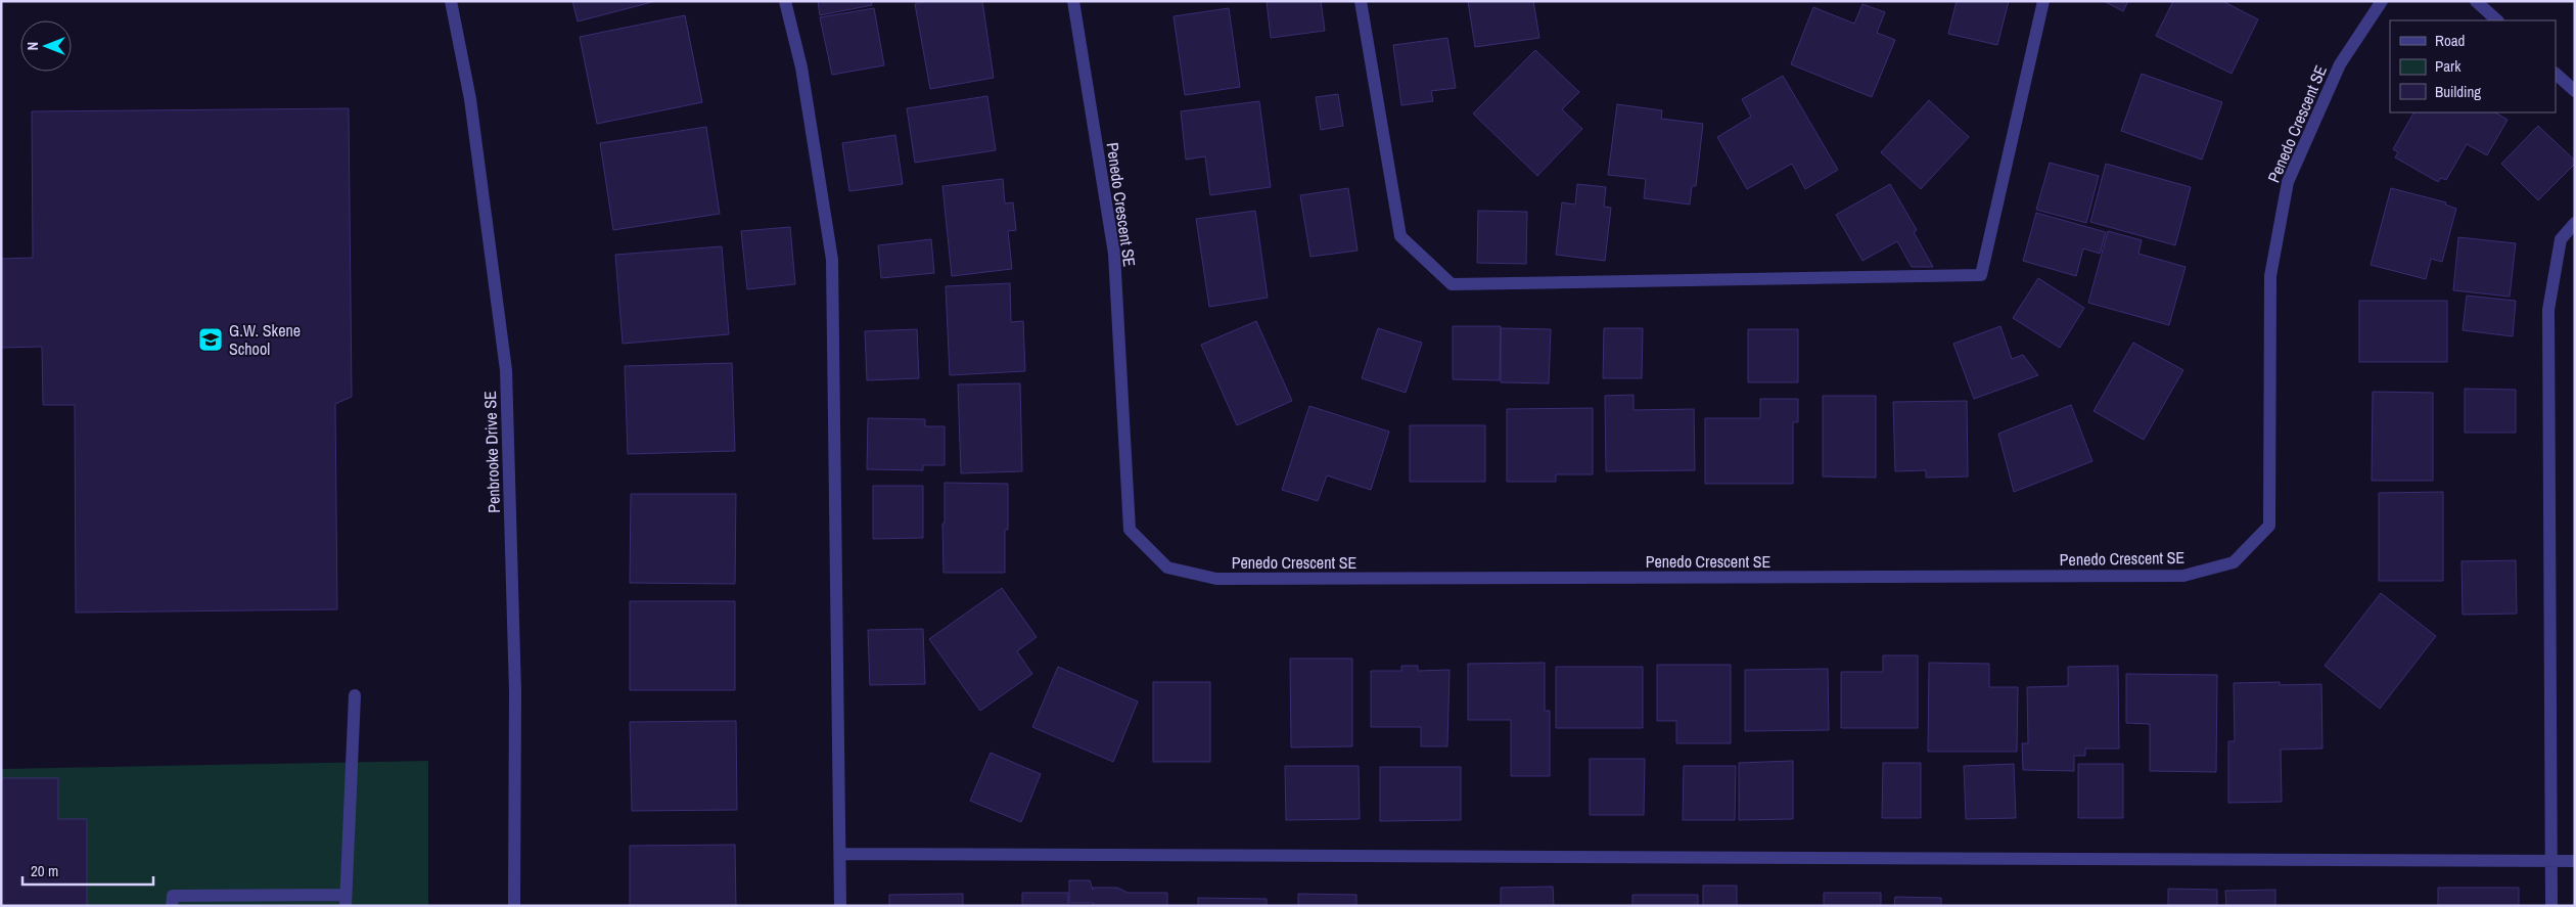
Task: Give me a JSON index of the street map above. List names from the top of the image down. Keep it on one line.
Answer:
{"streets":{"street":["Penedo Crescent SE","Penbrooke Drive SE"]},"places":{"school or university":["G.W. Skene School"]},"legend":["Road","Park","Building"],"scale_bar":"20 m","north":"left"}
